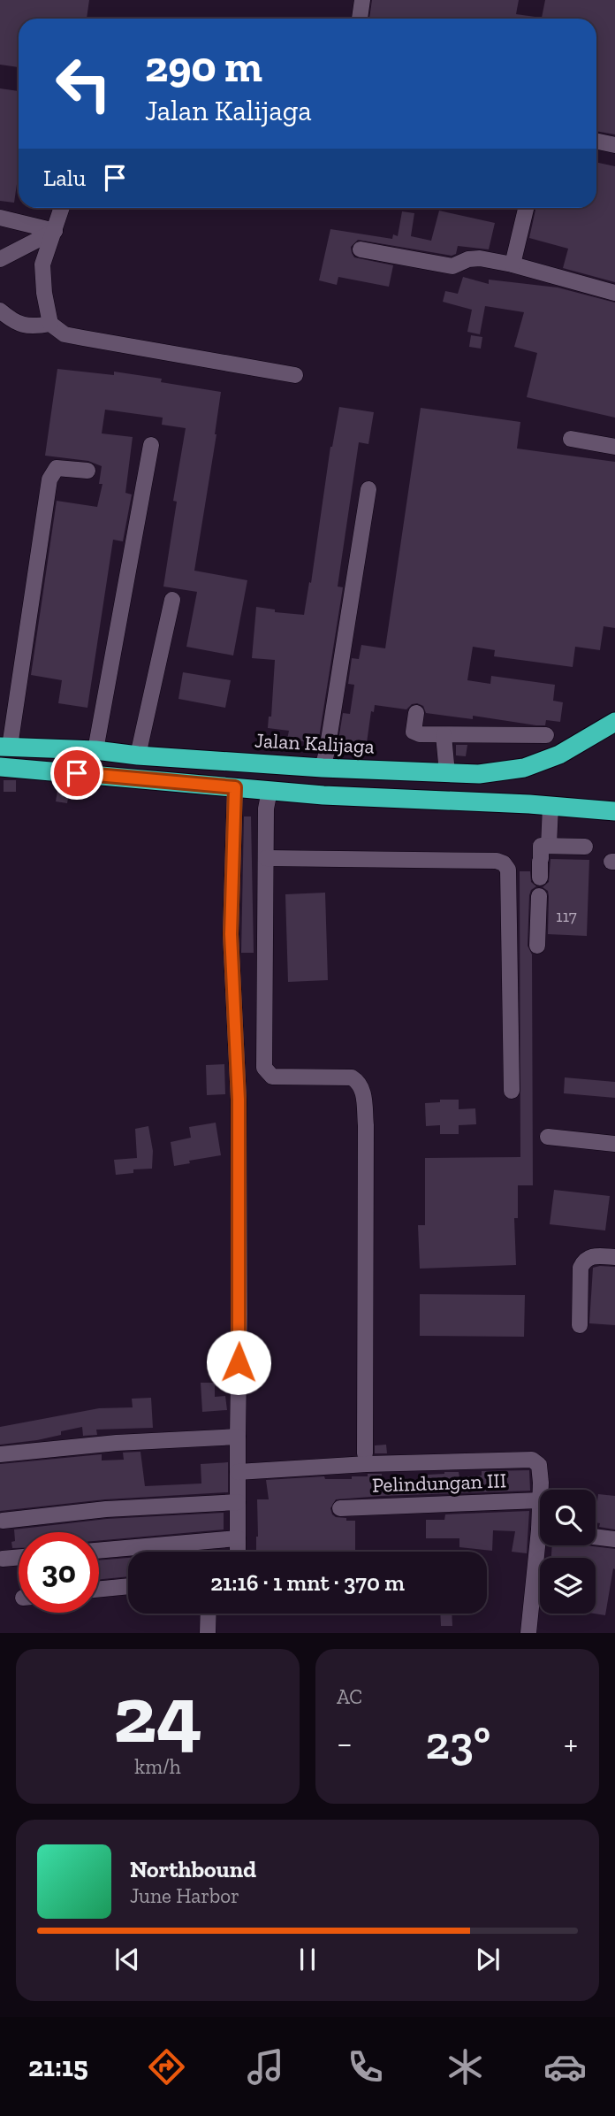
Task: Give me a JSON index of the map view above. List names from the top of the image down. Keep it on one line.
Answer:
{"streets":{"highway":["Jalan Kalijaga"],"street":["Pelindungan III"]},"house_numbers":["117"],"page":{"turn":["290 m","Jalan Kalijaga"],"then":"Lalu","limit":"30","trip":"21:16 · 1 mnt · 370 m","tile":[["24","km/h"],"AC"],"heat":["−","23°","+"],"song":["Northbound","June Harbor"],"tabs":"21:15"}}
